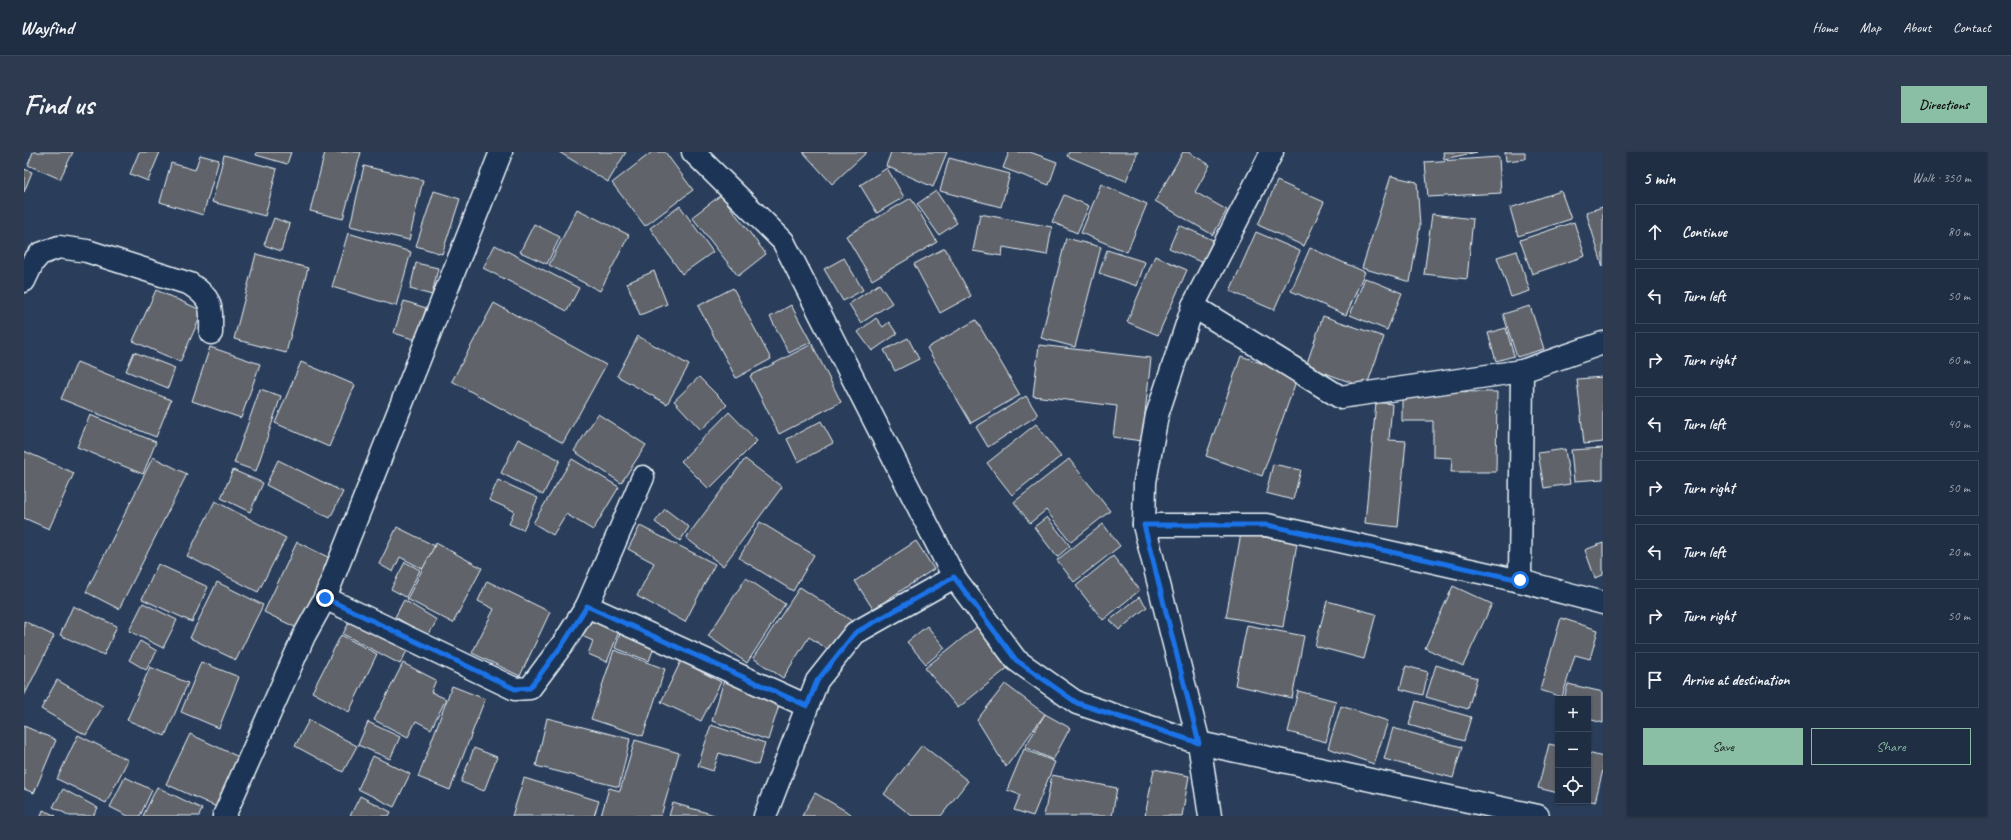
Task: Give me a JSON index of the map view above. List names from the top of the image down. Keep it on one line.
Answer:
{"page":{"header":"Wayfind","nav":["Home","Map","About","Contact"],"buttons":["Directions",["Save","Share"]],"title":"Find us","heading":["5 min","Walk · 350 m"],"list":[["Continue","80 m"],["Turn left","50 m"],["Turn right","60 m"],["Turn left","40 m"],["Turn right","50 m"],["Turn left","20 m"],["Turn right","50 m"],"Arrive at destination"],"map_buttons":["+","−"]}}
